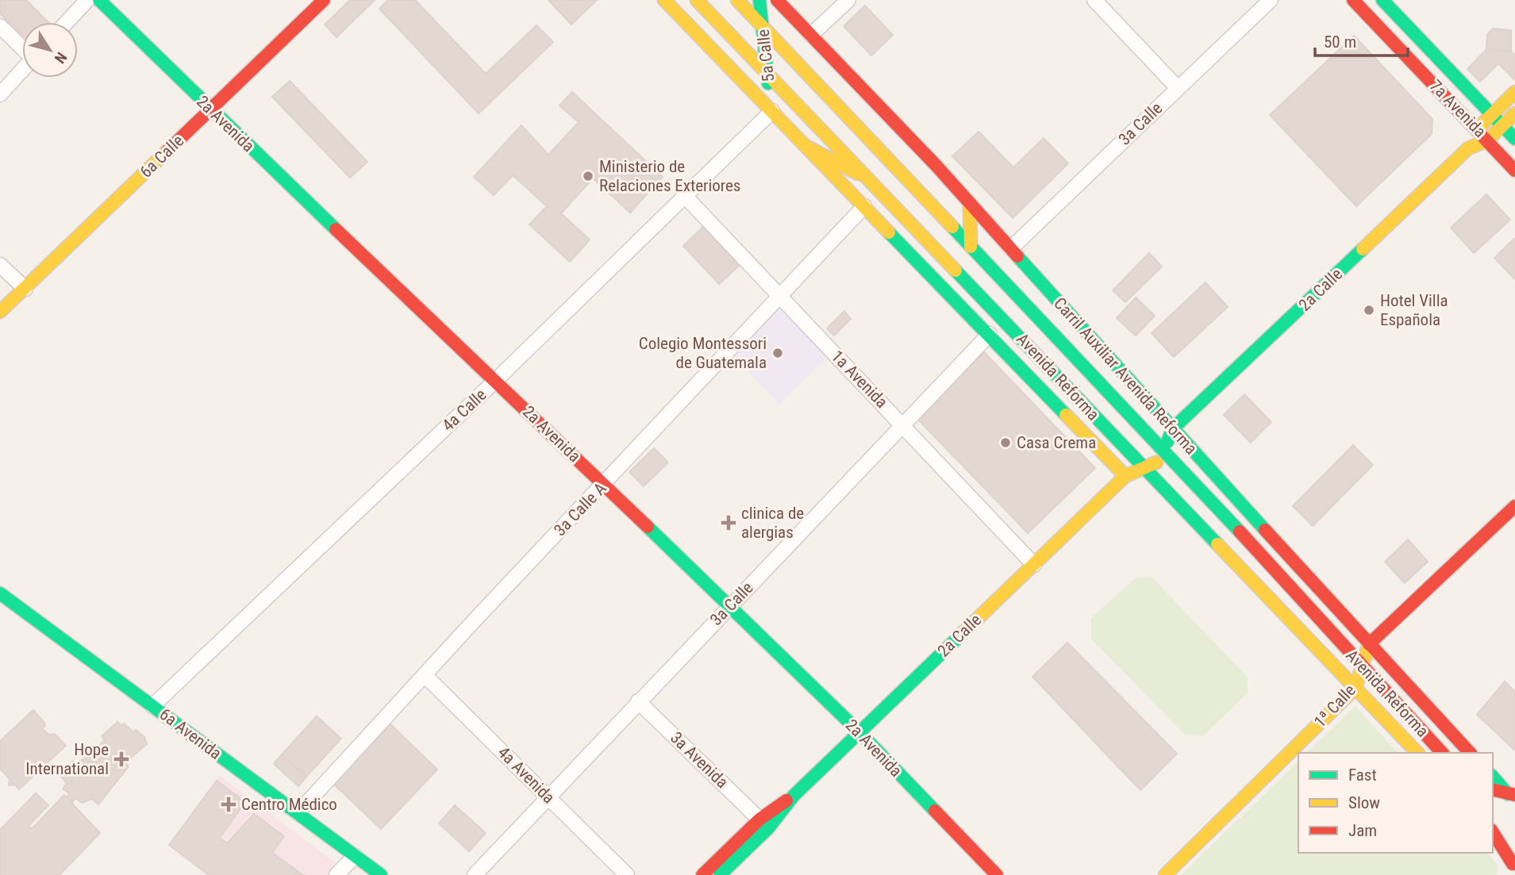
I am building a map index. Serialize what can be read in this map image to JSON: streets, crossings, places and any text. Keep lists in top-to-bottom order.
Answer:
{
  "streets": {
    "main road": [
      "5a Calle",
      "7a Avenida",
      "2a Avenida",
      "6a Calle",
      "2a Calle",
      "Carril Auxiliar Avenida Reforma",
      "Avenida Reforma",
      "1ª Calle",
      "6a Avenida"
    ],
    "street": [
      "3a Calle",
      "1a Avenida",
      "4a Calle",
      "3a Calle A",
      "3a Avenida",
      "4a Avenida"
    ]
  },
  "crossings": [
    ["5a Calle", "Avenida Reforma"],
    ["5a Calle", "4a Calle"],
    ["7a Avenida", "2a Calle"],
    ["2a Avenida", "3a Calle"],
    ["2a Avenida", "6a Calle"],
    ["2a Avenida", "2a Calle"],
    ["2a Avenida", "4a Calle"],
    ["2a Avenida", "3a Calle A"],
    ["3a Calle", "Carril Auxiliar Avenida Reforma"],
    ["3a Calle", "1a Avenida"],
    ["3a Calle", "3a Avenida"],
    ["3a Calle", "4a Avenida"],
    ["2a Calle", "Carril Auxiliar Avenida Reforma"],
    ["2a Calle", "Avenida Reforma"],
    ["2a Calle", "1a Avenida"],
    ["2a Calle", "3a Avenida"],
    ["Carril Auxiliar Avenida Reforma", "1ª Calle"],
    ["Avenida Reforma", "1ª Calle"],
    ["1a Avenida", "4a Calle"],
    ["1a Avenida", "3a Calle A"],
    ["4a Calle", "6a Avenida"],
    ["3a Calle A", "6a Avenida"],
    ["3a Calle A", "4a Avenida"]
  ],
  "places": {
    "other": [
      "Ministerio de Relaciones Exteriores",
      "Hotel Villa Española",
      "Colegio Montessori de Guatemala",
      "Casa Crema"
    ],
    "health": ["clinica de alergias", "Hope International", "Centro Médico"]
  },
  "legend": ["Fast", "Slow", "Jam"],
  "scale_bar": "50 m",
  "north": "bottom right"
}
